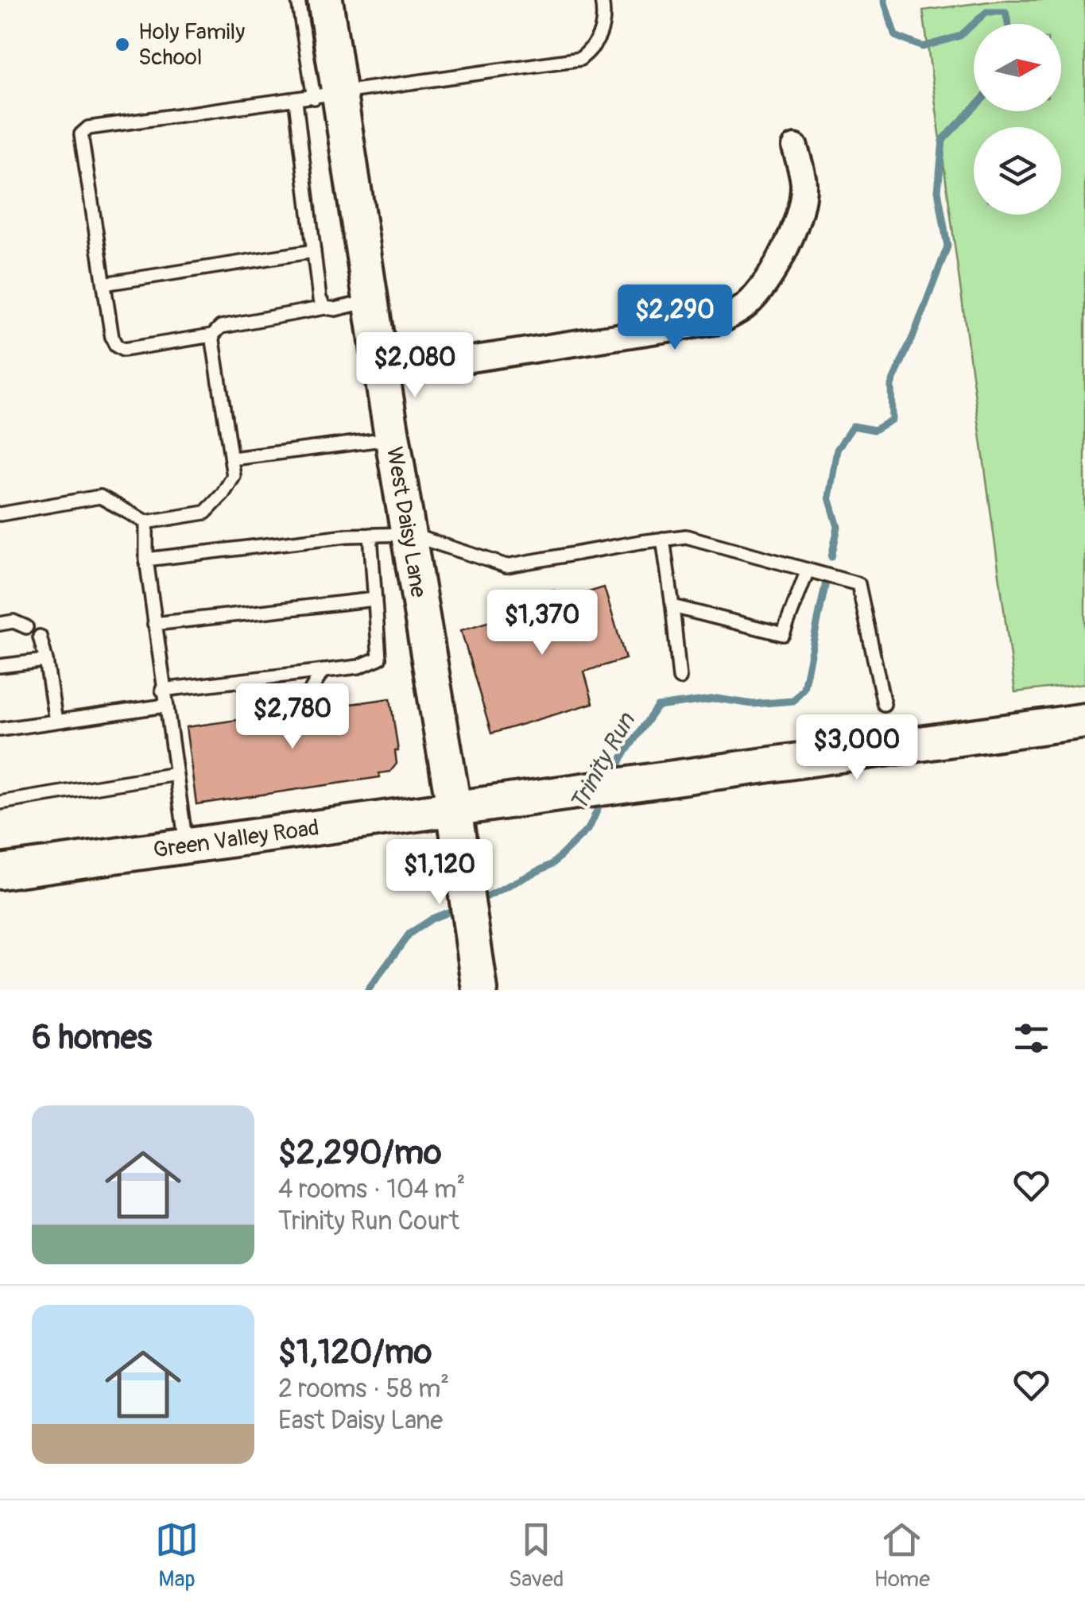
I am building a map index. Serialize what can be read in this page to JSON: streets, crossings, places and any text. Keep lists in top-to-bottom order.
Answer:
{
  "streets": {
    "street": ["West Daisy Lane", "Green Valley Road"]
  },
  "crossings": [
    ["West Daisy Lane", "Green Valley Road"]
  ],
  "water": ["Trinity Run"],
  "places": ["Holy Family School"],
  "north": "right",
  "page": {
    "price": [
      "$2,290",
      "$2,080",
      "$1,370",
      "$2,780",
      "$3,000",
      "$1,120"
    ],
    "heading": "6 homes",
    "list": [
      {
        "name": "$2,290/mo",
        "note": "4 rooms · 104 m² · Trinity Run Court"
      },
      {
        "name": "$1,120/mo",
        "note": "2 rooms · 58 m² · East Daisy Lane"
      }
    ],
    "tabs": ["Map", "Saved", "Home"]
  }
}
